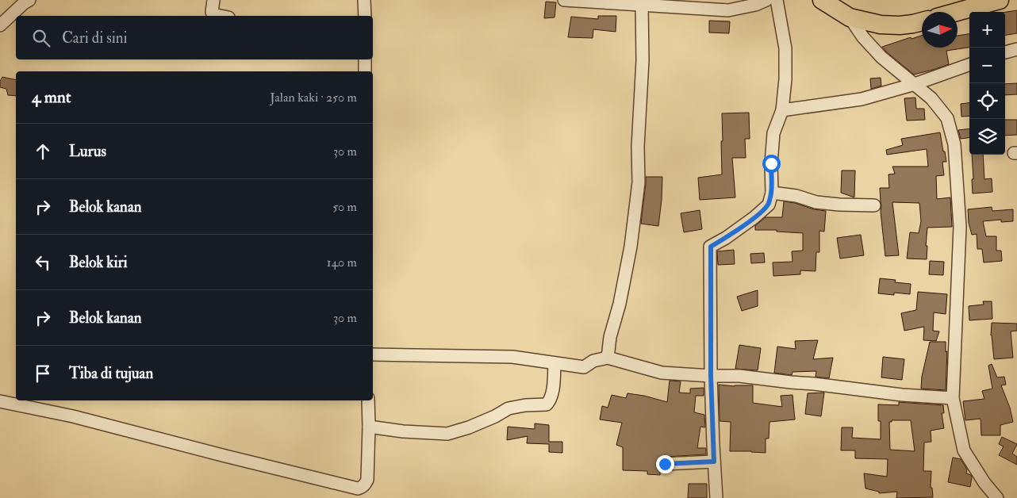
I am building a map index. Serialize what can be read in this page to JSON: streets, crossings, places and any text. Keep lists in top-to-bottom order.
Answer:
{
  "north": "right",
  "page": {
    "map_buttons": ["+", "−"],
    "search": "Cari di sini",
    "heading": ["4 mnt", "Jalan kaki · 250 m"],
    "list": [
      ["Lurus", "30 m"],
      ["Belok kanan", "50 m"],
      ["Belok kiri", "140 m"],
      ["Belok kanan", "30 m"],
      "Tiba di tujuan"
    ]
  }
}
